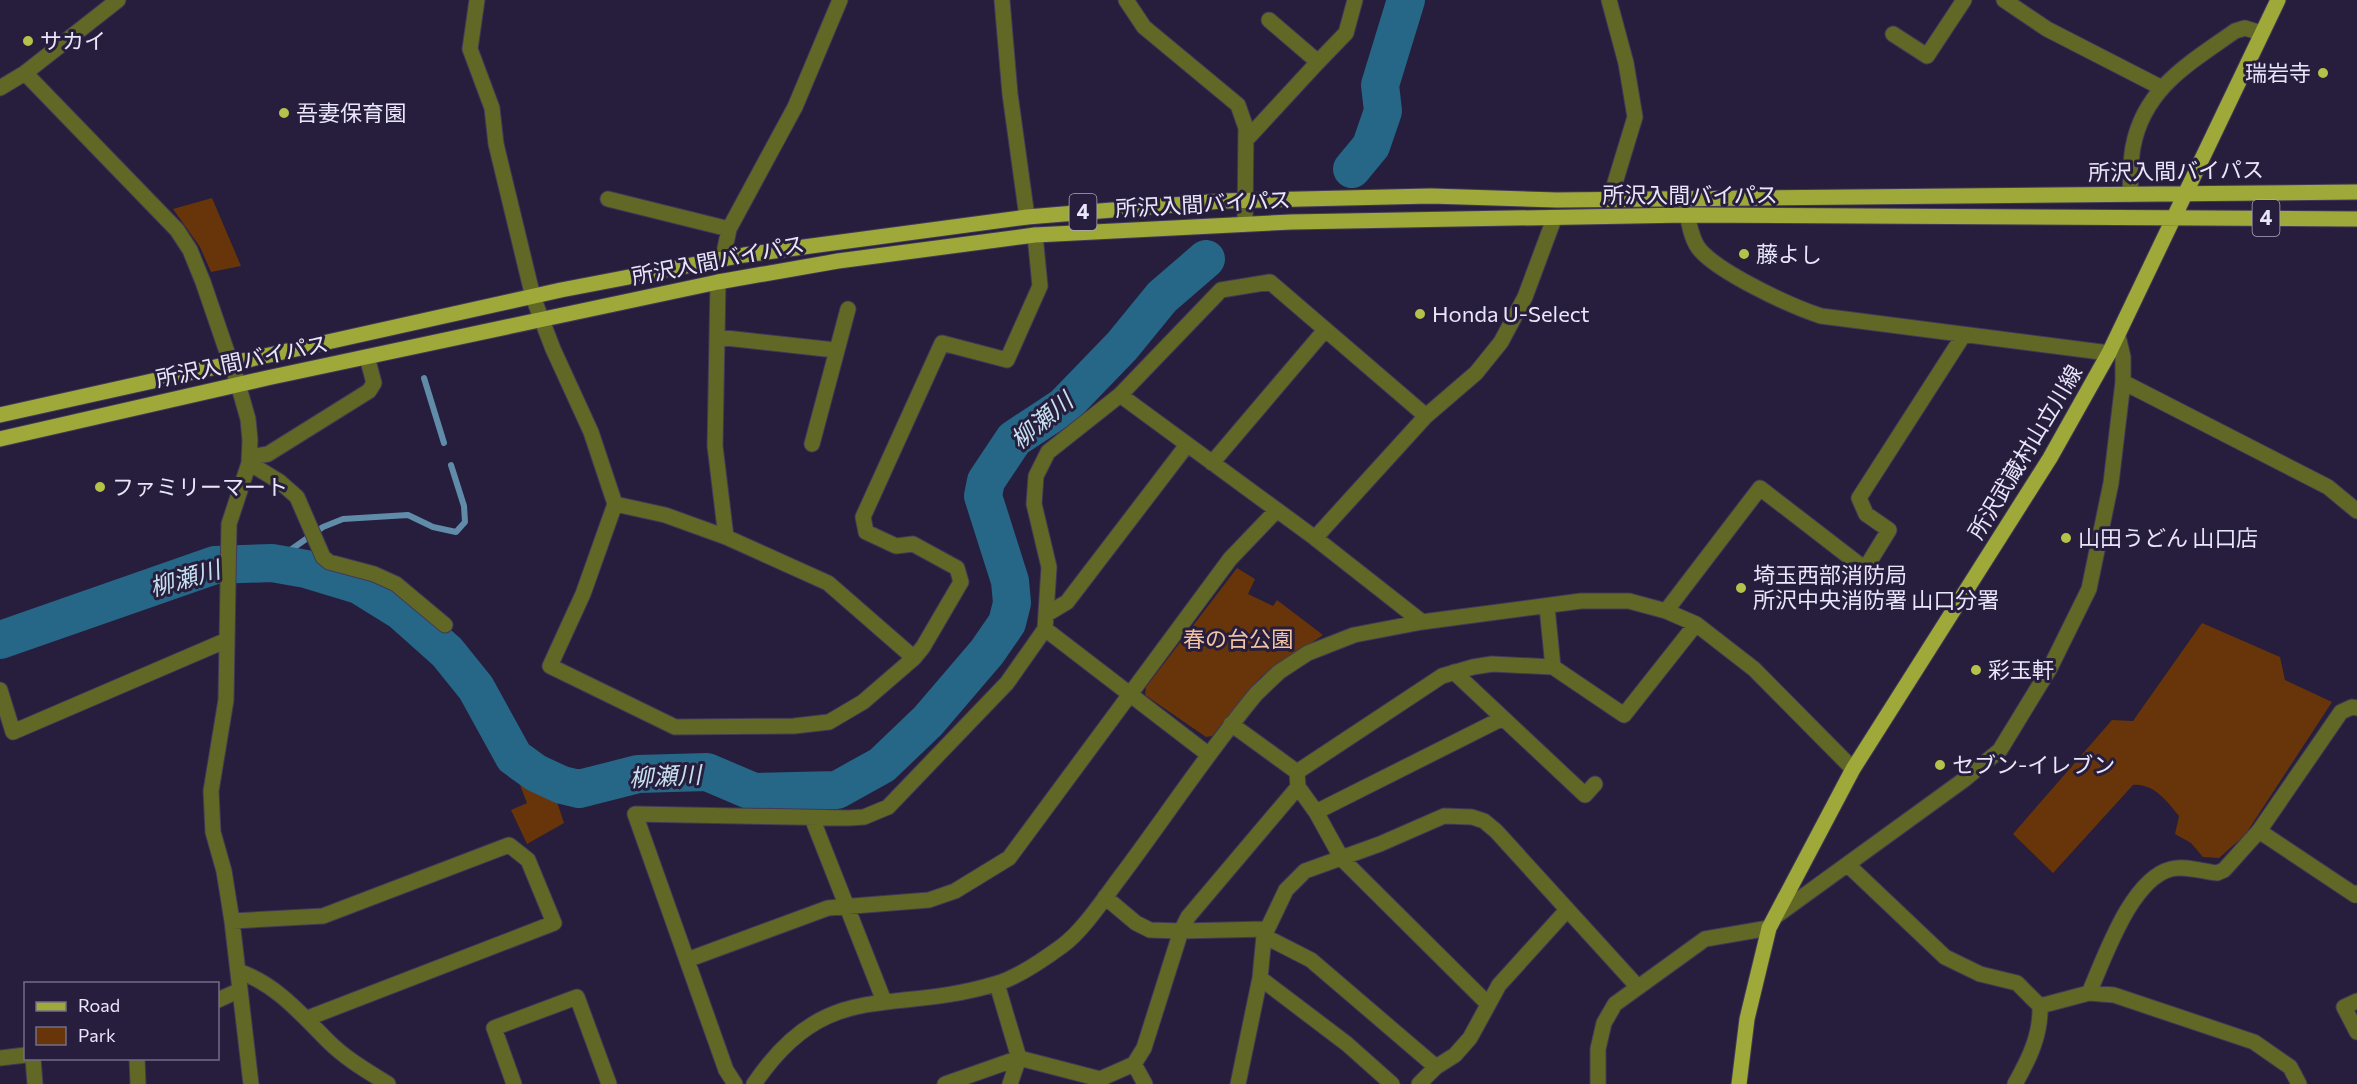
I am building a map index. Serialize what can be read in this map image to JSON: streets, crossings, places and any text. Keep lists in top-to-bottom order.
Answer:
{
  "streets": {
    "main road": ["所沢入間バイパス", "4", "所沢武蔵村山立川線"]
  },
  "crossings": [
    ["所沢入間バイパス", "所沢武蔵村山立川線"]
  ],
  "water": ["柳瀬川"],
  "parks": ["春の台公園"],
  "places": [
    "サカイ",
    "瑞岩寺",
    "吾妻保育園",
    "藤よし",
    "Honda U-Select",
    "ファミリーマート",
    "山田うどん 山口店",
    "埼玉西部消防局 所沢中央消防署 山口分署",
    "彩玉軒",
    "セブン-イレブン"
  ],
  "legend": ["Road", "Park"]
}
